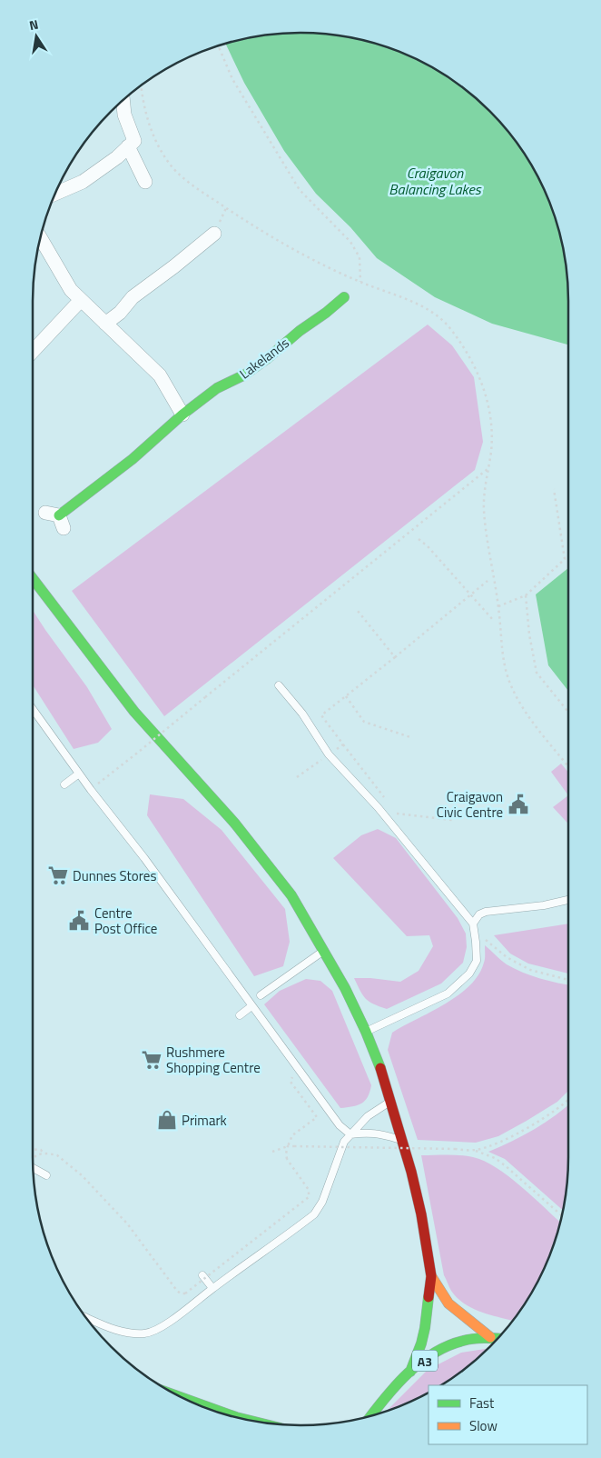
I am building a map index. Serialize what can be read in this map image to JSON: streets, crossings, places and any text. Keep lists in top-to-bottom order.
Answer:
{
  "streets": {
    "main road": ["Lakelands", "A3"]
  },
  "water": ["Craigavon Balancing Lakes"],
  "places": {
    "public building": ["Craigavon Civic Centre", "Centre Post Office"],
    "supermarket": ["Dunnes Stores", "Rushmere Shopping Centre"],
    "shop": ["Primark"]
  },
  "legend": ["Fast", "Slow"],
  "north": "top"
}
